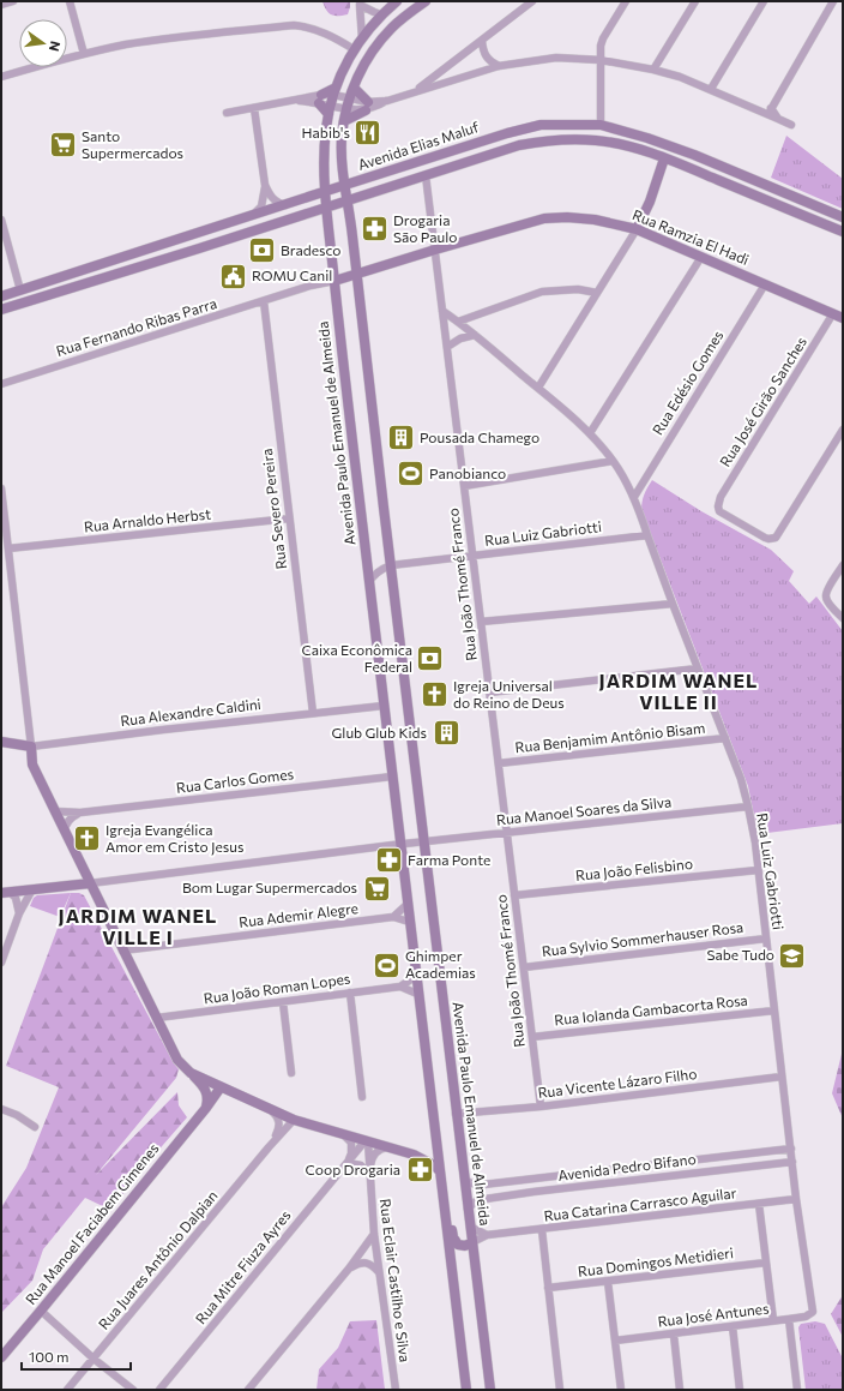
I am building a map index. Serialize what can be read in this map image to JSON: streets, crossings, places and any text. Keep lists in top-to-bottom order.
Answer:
{
  "streets": {
    "street": [
      "Avenida Elias Maluf",
      "Rua Ramzia El Hadi",
      "Rua Fernando Ribas Parra",
      "Rua Edésio Gomes",
      "Rua José Girão Sanches",
      "Avenida Paulo Emanuel de Almeida",
      "Rua Severo Pereira",
      "Rua Arnaldo Herbst",
      "Rua Luiz Gabriotti",
      "Rua João Thomé Franco",
      "Rua Alexandre Caldini",
      "Rua Benjamim Antônio Bisam",
      "Rua Carlos Gomes",
      "Rua Manoel Soares da Silva",
      "Rua João Felisbino",
      "Rua Ademir Alegre",
      "Rua Sylvio Sommerhauser Rosa",
      "Rua João Roman Lopes",
      "Rua Iolanda Gambacorta Rosa",
      "Rua Vicente Lázaro Filho",
      "Avenida Pedro Bifano",
      "Rua Catarina Carrasco Aguilar",
      "Rua Manoel Faciabem Gimenes",
      "Rua Juares Antônio Dalpian",
      "Rua Domingos Metidieri",
      "Rua Mitre Fiuza Ayres",
      "Rua Eclair Castilho e Silva",
      "Rua José Antunes"
    ]
  },
  "crossings": [
    ["Avenida Elias Maluf", "Avenida Paulo Emanuel de Almeida"],
    ["Avenida Elias Maluf", "Rua João Thomé Franco"],
    ["Rua Ramzia El Hadi", "Rua Edésio Gomes"],
    ["Rua Ramzia El Hadi", "Rua José Girão Sanches"],
    ["Rua Ramzia El Hadi", "Avenida Paulo Emanuel de Almeida"],
    ["Rua Ramzia El Hadi", "Rua João Thomé Franco"],
    ["Rua Fernando Ribas Parra", "Avenida Paulo Emanuel de Almeida"],
    ["Rua Fernando Ribas Parra", "Rua Severo Pereira"],
    ["Avenida Paulo Emanuel de Almeida", "Rua Luiz Gabriotti"],
    ["Avenida Paulo Emanuel de Almeida", "Rua Alexandre Caldini"],
    ["Avenida Paulo Emanuel de Almeida", "Rua Carlos Gomes"],
    ["Avenida Paulo Emanuel de Almeida", "Rua Manoel Soares da Silva"],
    ["Avenida Paulo Emanuel de Almeida", "Rua Ademir Alegre"],
    ["Avenida Paulo Emanuel de Almeida", "Rua João Roman Lopes"],
    ["Avenida Paulo Emanuel de Almeida", "Rua Vicente Lázaro Filho"],
    ["Avenida Paulo Emanuel de Almeida", "Avenida Pedro Bifano"],
    ["Avenida Paulo Emanuel de Almeida", "Rua Catarina Carrasco Aguilar"],
    ["Rua Severo Pereira", "Rua Arnaldo Herbst"],
    ["Rua Severo Pereira", "Rua Alexandre Caldini"],
    ["Rua Luiz Gabriotti", "Rua João Thomé Franco"],
    ["Rua Luiz Gabriotti", "Rua Benjamim Antônio Bisam"],
    ["Rua Luiz Gabriotti", "Rua Manoel Soares da Silva"],
    ["Rua Luiz Gabriotti", "Rua João Felisbino"],
    ["Rua Luiz Gabriotti", "Rua Sylvio Sommerhauser Rosa"],
    ["Rua Luiz Gabriotti", "Rua Iolanda Gambacorta Rosa"],
    ["Rua Luiz Gabriotti", "Rua Vicente Lázaro Filho"],
    ["Rua Luiz Gabriotti", "Avenida Pedro Bifano"],
    ["Rua Luiz Gabriotti", "Rua Catarina Carrasco Aguilar"],
    ["Rua Luiz Gabriotti", "Rua José Antunes"],
    ["Rua João Thomé Franco", "Rua Benjamim Antônio Bisam"],
    ["Rua João Thomé Franco", "Rua Manoel Soares da Silva"],
    ["Rua João Thomé Franco", "Rua João Felisbino"],
    ["Rua João Thomé Franco", "Rua Sylvio Sommerhauser Rosa"],
    ["Rua João Thomé Franco", "Rua Iolanda Gambacorta Rosa"],
    ["Rua João Thomé Franco", "Rua Vicente Lázaro Filho"],
    ["Rua Mitre Fiuza Ayres", "Rua Eclair Castilho e Silva"]
  ],
  "districts": ["JARDIM WANEL VILLE II", "JARDIM WANEL VILLE I"],
  "places": {
    "restaurant": ["Habib's"],
    "supermarket": ["Santo Supermercados", "Bom Lugar Supermercados"],
    "pharmacy": ["Drogaria São Paulo", "Farma Ponte", "Coop Drogaria"],
    "bank": ["Bradesco", "Caixa Econômica Federal"],
    "public building": ["ROMU Canil"],
    "building": ["Pousada Chamego", "Glub Glub Kids"],
    "sports": ["Panobianco", "Ghimper Academias"],
    "church": ["Igreja Universal do Reino de Deus", "Igreja Evangélica Amor em Cristo Jesus"],
    "school or university": ["Sabe Tudo"]
  },
  "scale_bar": "100 m",
  "north": "right"
}
